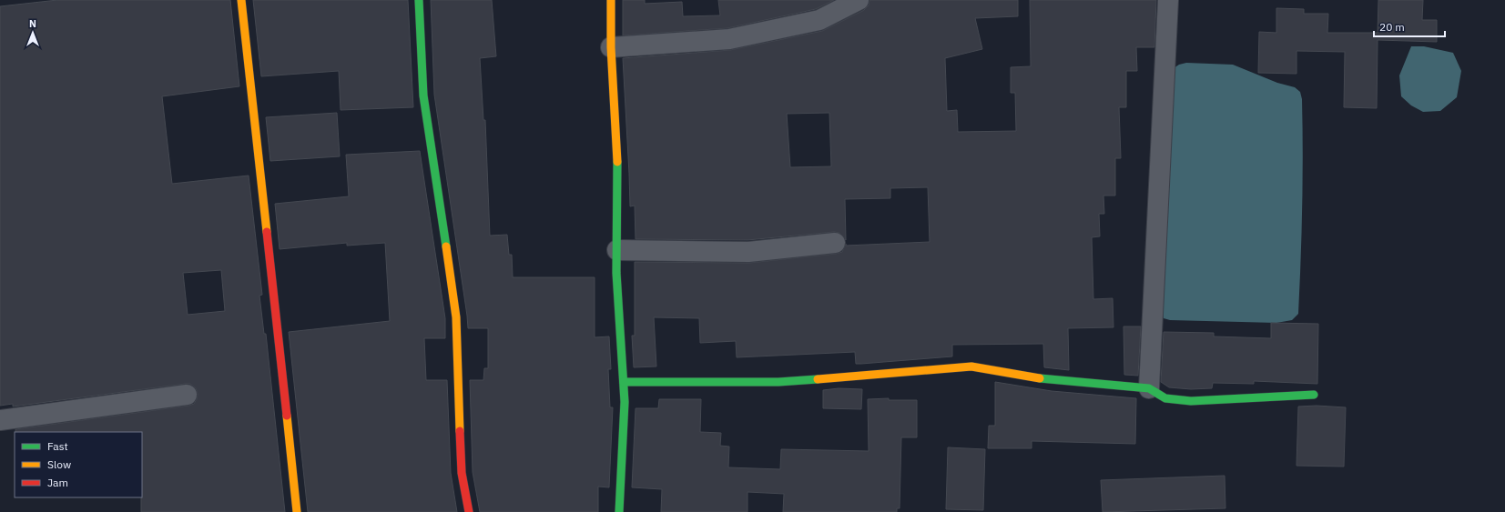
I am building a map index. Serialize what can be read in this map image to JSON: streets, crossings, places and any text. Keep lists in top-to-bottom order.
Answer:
{
  "legend": ["Fast", "Slow", "Jam"],
  "scale_bar": "20 m",
  "north": "top"
}
